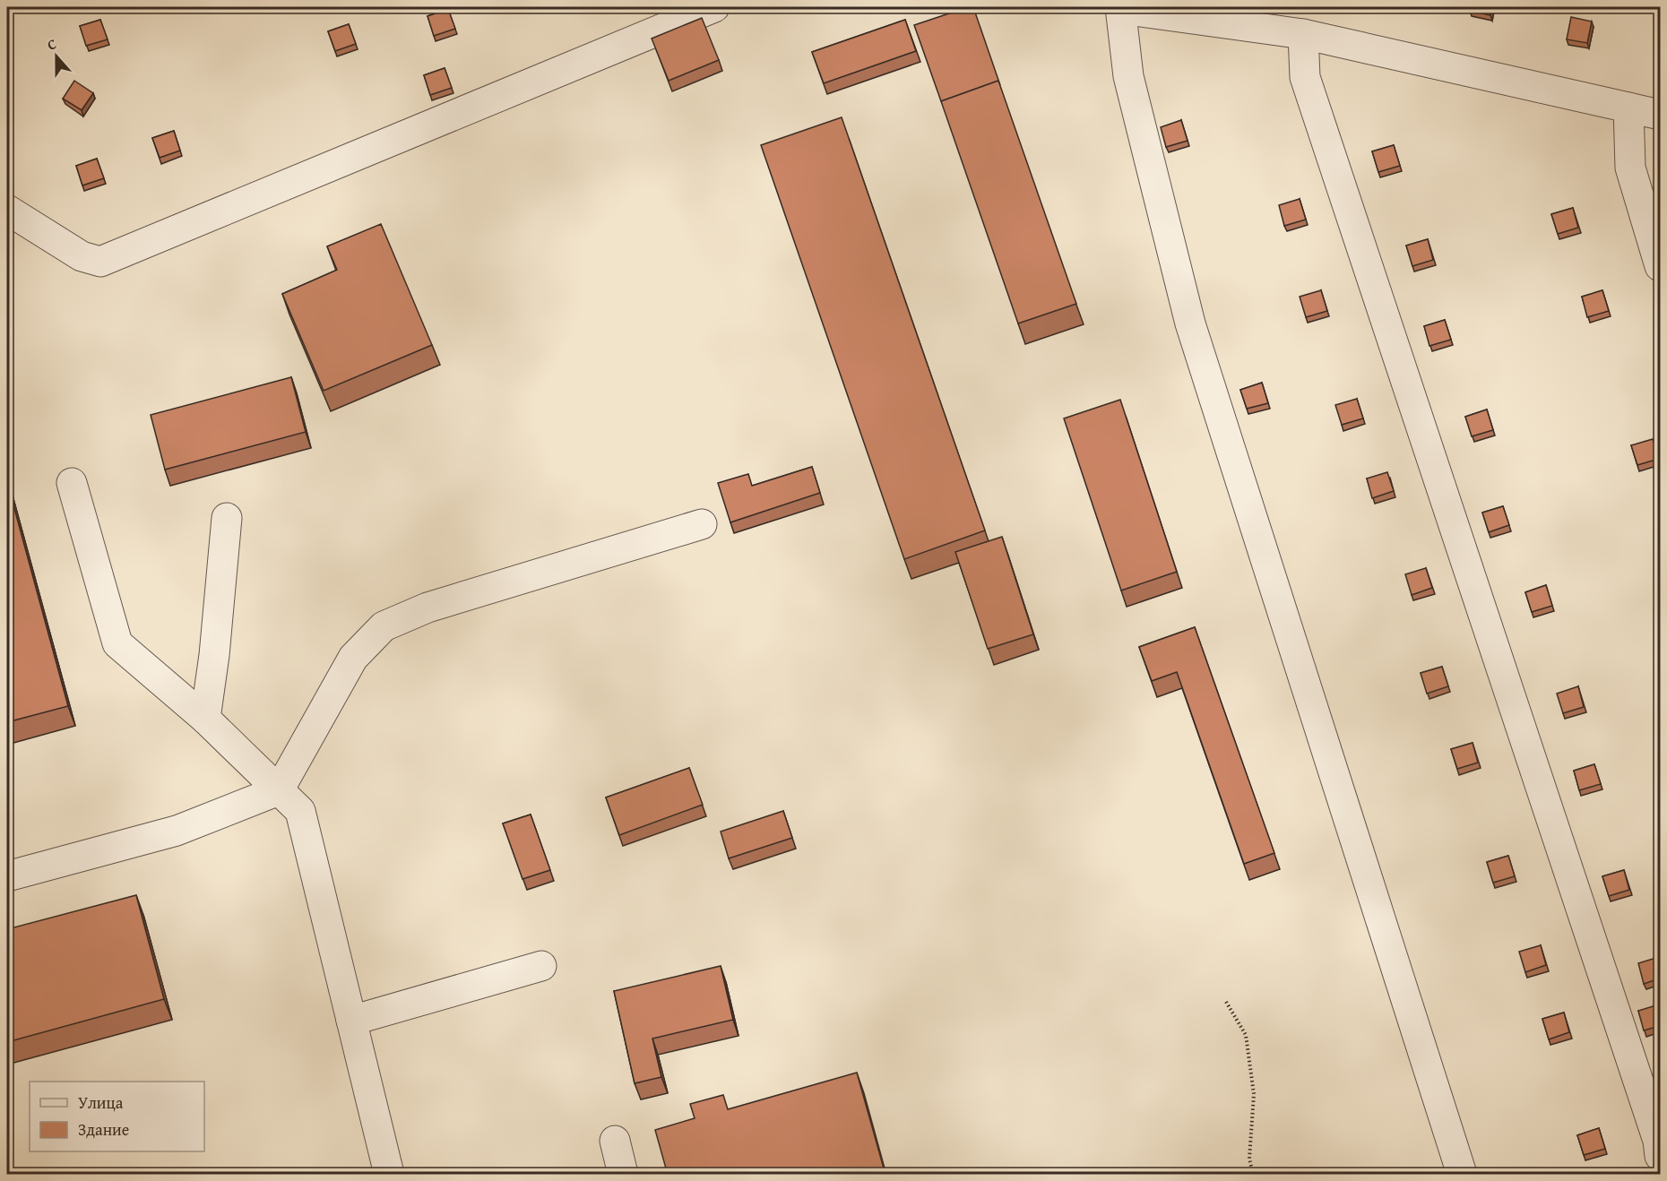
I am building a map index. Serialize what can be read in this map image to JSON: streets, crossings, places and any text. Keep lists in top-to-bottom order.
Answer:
{
  "legend": ["Улица", "Здание"],
  "north": "top"
}
